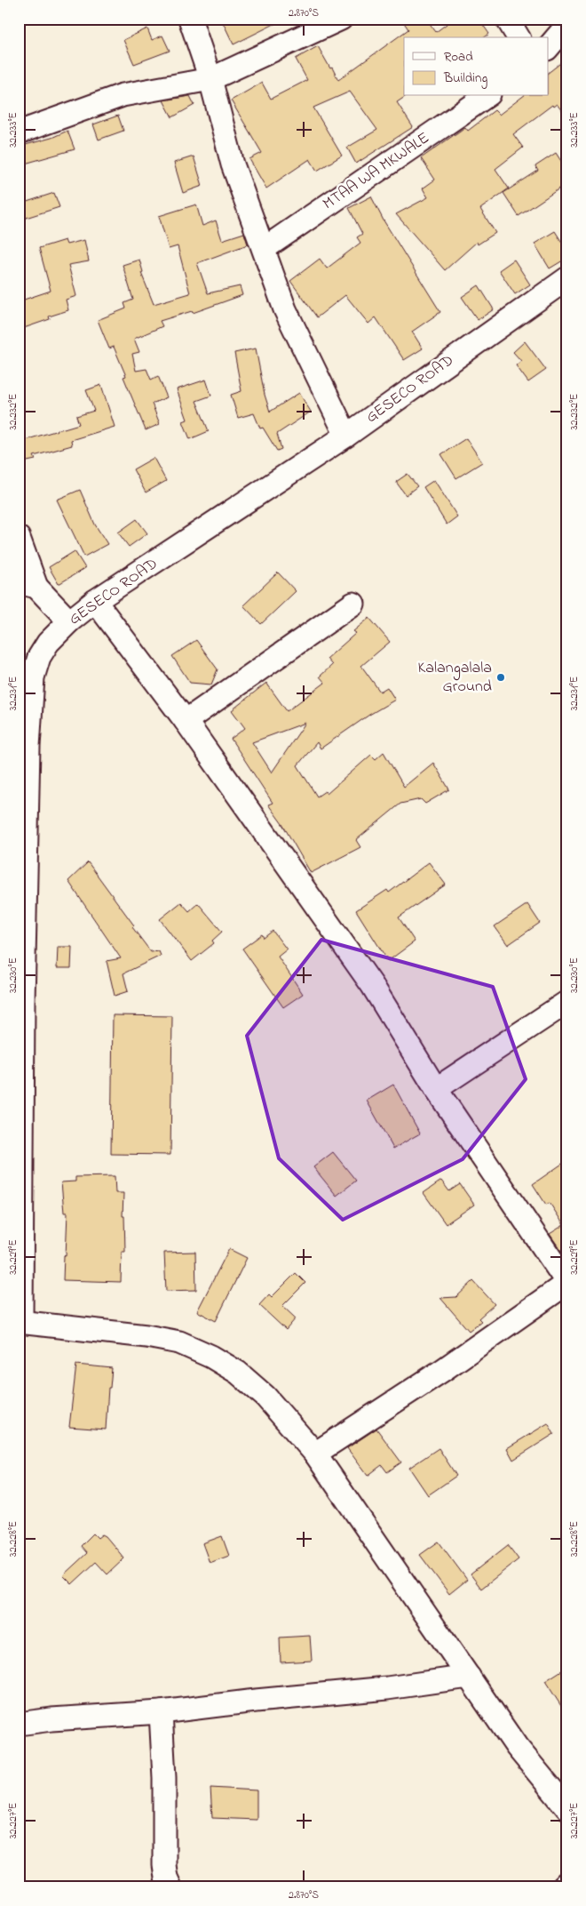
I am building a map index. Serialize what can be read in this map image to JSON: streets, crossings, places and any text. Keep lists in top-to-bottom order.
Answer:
{
  "streets": {
    "street": ["MTAA WA MKWALE", "GESECO ROAD"]
  },
  "places": ["Kalangalala Ground"],
  "legend": ["Road", "Building"],
  "coordinates": [
    "2.870°S",
    "32.233°E",
    "32.232°E",
    "32.231°E",
    "32.230°E",
    "32.229°E",
    "32.228°E",
    "32.227°E"
  ]
}
